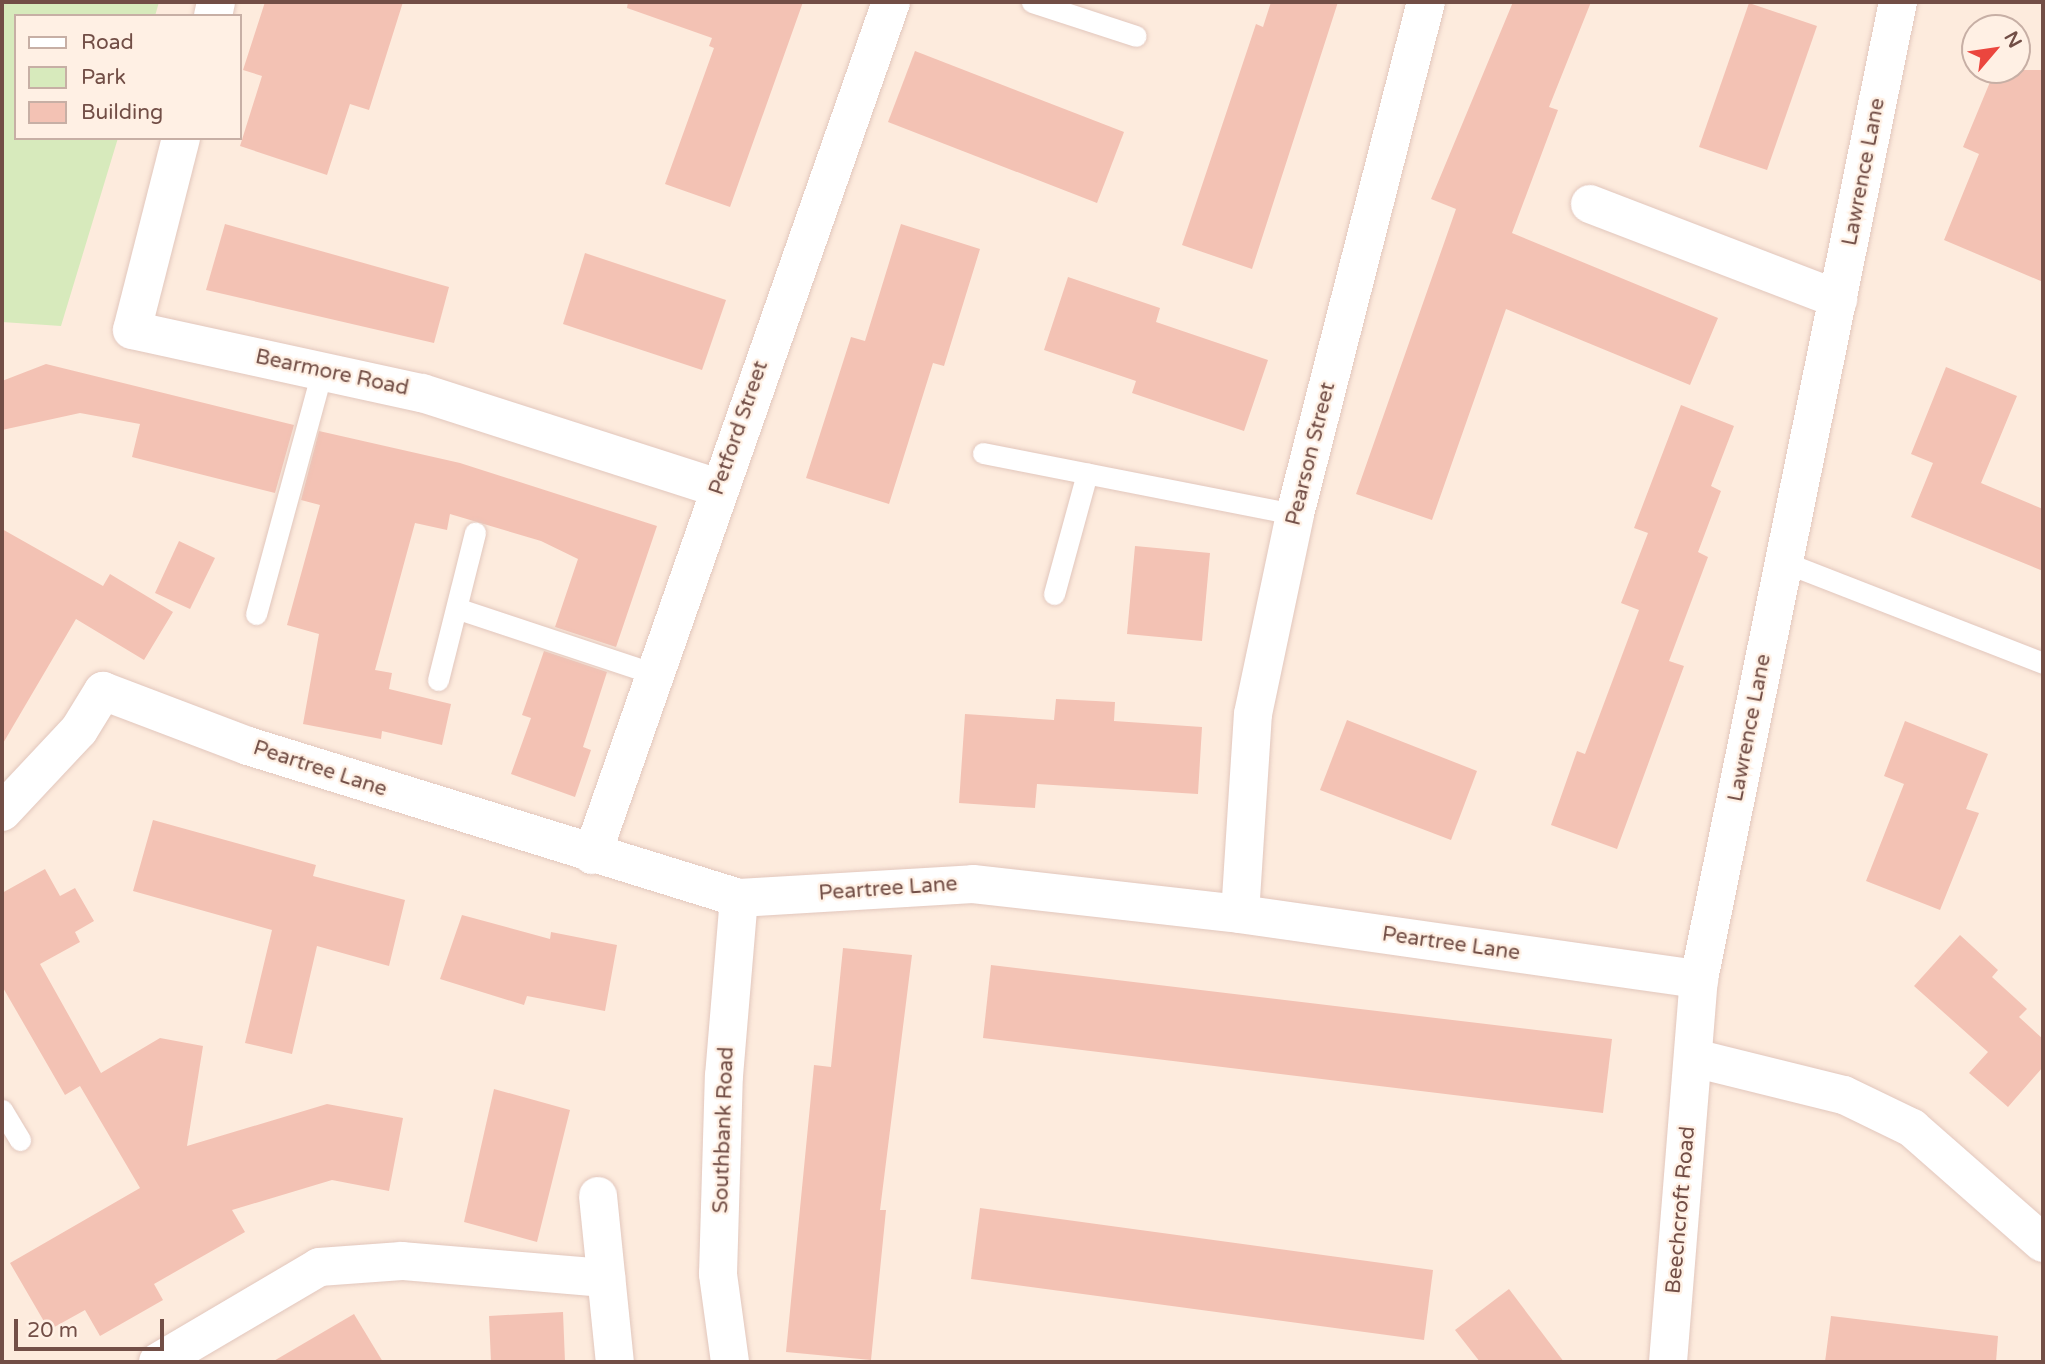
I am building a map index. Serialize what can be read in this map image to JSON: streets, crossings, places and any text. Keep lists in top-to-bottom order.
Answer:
{
  "streets": {
    "street": [
      "Lawrence Lane",
      "Bearmore Road",
      "Petford Street",
      "Pearson Street",
      "Peartree Lane",
      "Southbank Road",
      "Beechcroft Road"
    ]
  },
  "crossings": [
    ["Lawrence Lane", "Peartree Lane"],
    ["Lawrence Lane", "Beechcroft Road"],
    ["Bearmore Road", "Petford Street"],
    ["Petford Street", "Peartree Lane"],
    ["Pearson Street", "Peartree Lane"],
    ["Peartree Lane", "Southbank Road"]
  ],
  "legend": ["Road", "Park", "Building"],
  "scale_bar": "20 m",
  "north": "top right"
}
